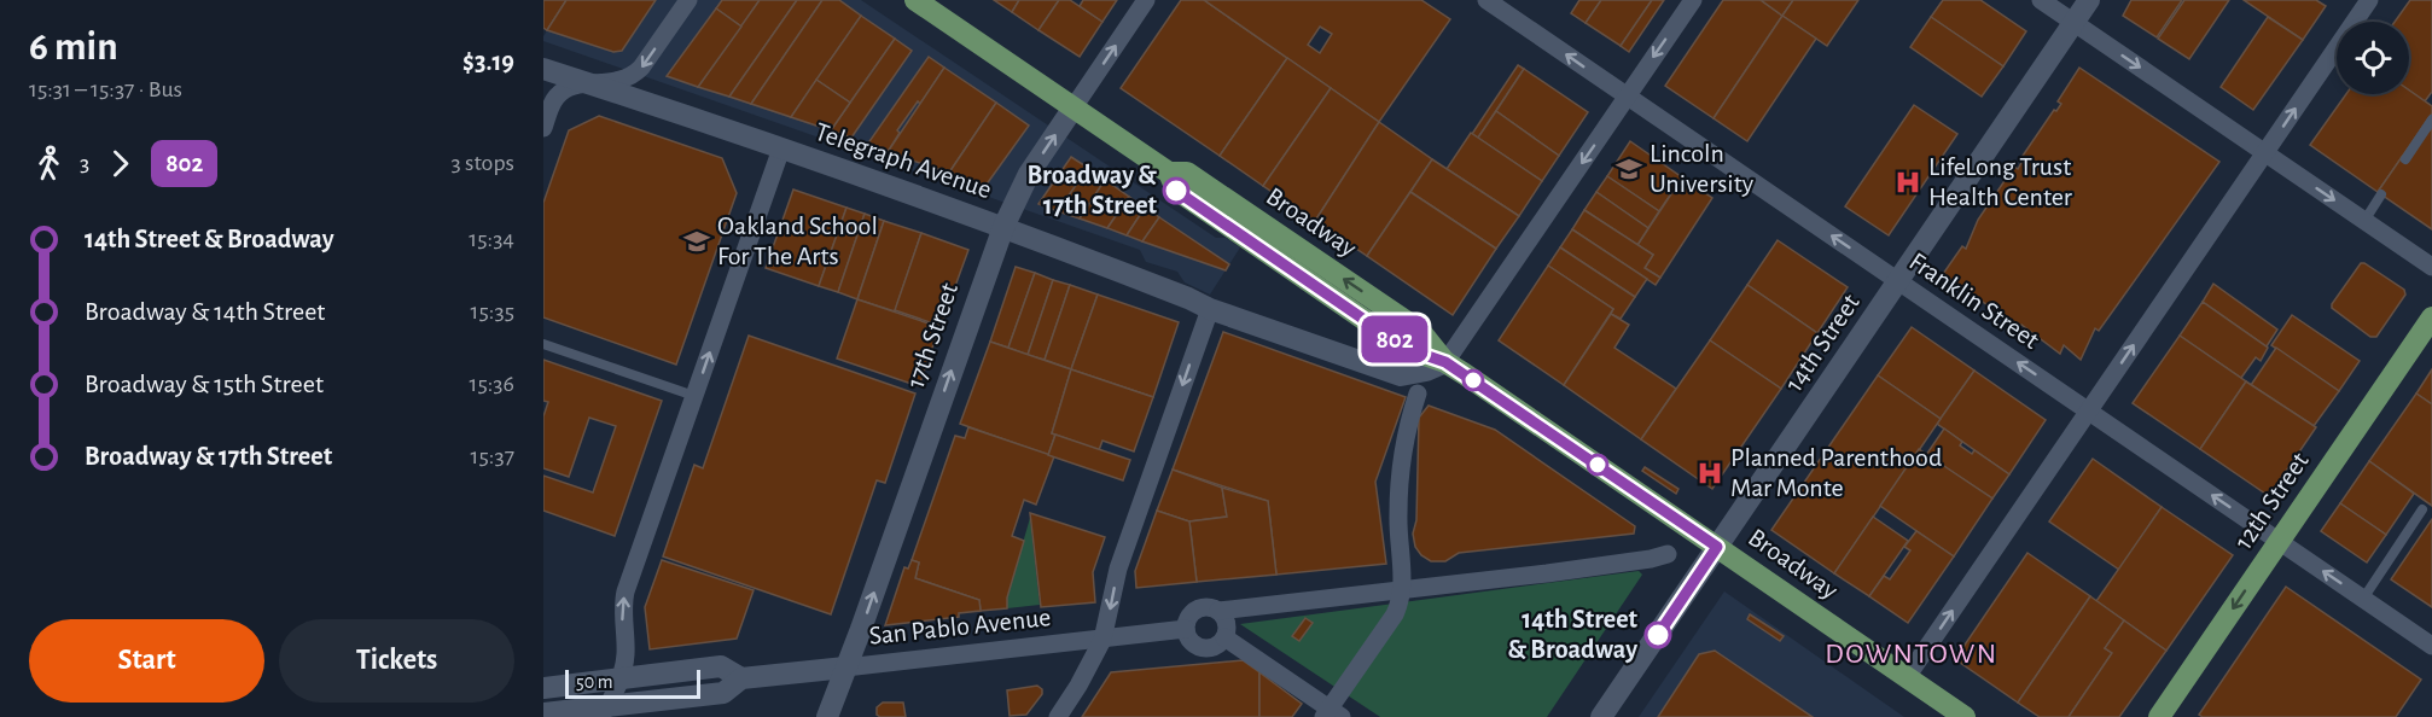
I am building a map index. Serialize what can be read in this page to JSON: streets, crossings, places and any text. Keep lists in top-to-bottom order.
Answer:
{
  "streets": {
    "main road": [
      "Telegraph Avenue",
      "Broadway",
      "17th Street",
      "14th Street",
      "12th Street",
      "San Pablo Avenue"
    ],
    "street": ["Franklin Street"]
  },
  "crossings": [
    ["Telegraph Avenue", "Broadway"],
    ["Telegraph Avenue", "17th Street"],
    ["Broadway", "17th Street"],
    ["Broadway", "14th Street"],
    ["Franklin Street", "14th Street"],
    ["Franklin Street", "12th Street"],
    ["17th Street", "San Pablo Avenue"]
  ],
  "one_way": ["Franklin Street", "17th Street", "12th Street"],
  "districts": ["DOWNTOWN"],
  "places": {
    "school or university": ["Lincoln University", "Oakland School For The Arts"],
    "hospital": ["LifeLong Trust Health Center", "Planned Parenthood Mar Monte"],
    "other": ["Broadway & 17th Street", "14th Street & Broadway"]
  },
  "lines": ["bus line 802"],
  "scale_bar": "50 m",
  "page": {
    "heading": ["6 min", "15:31 – 15:37 · Bus", "$3.19"],
    "on_map": "802",
    "legs": ["3", "802", "3 stops"],
    "list": [
      {
        "name": "14th Street & Broadway",
        "value": "15:34"
      },
      {
        "name": "Broadway & 14th Street",
        "value": "15:35"
      },
      {
        "name": "Broadway & 15th Street",
        "value": "15:36"
      },
      {
        "name": "Broadway & 17th Street",
        "value": "15:37"
      }
    ],
    "buttons": ["Start", "Tickets"],
    "scale": "50 m"
  }
}
